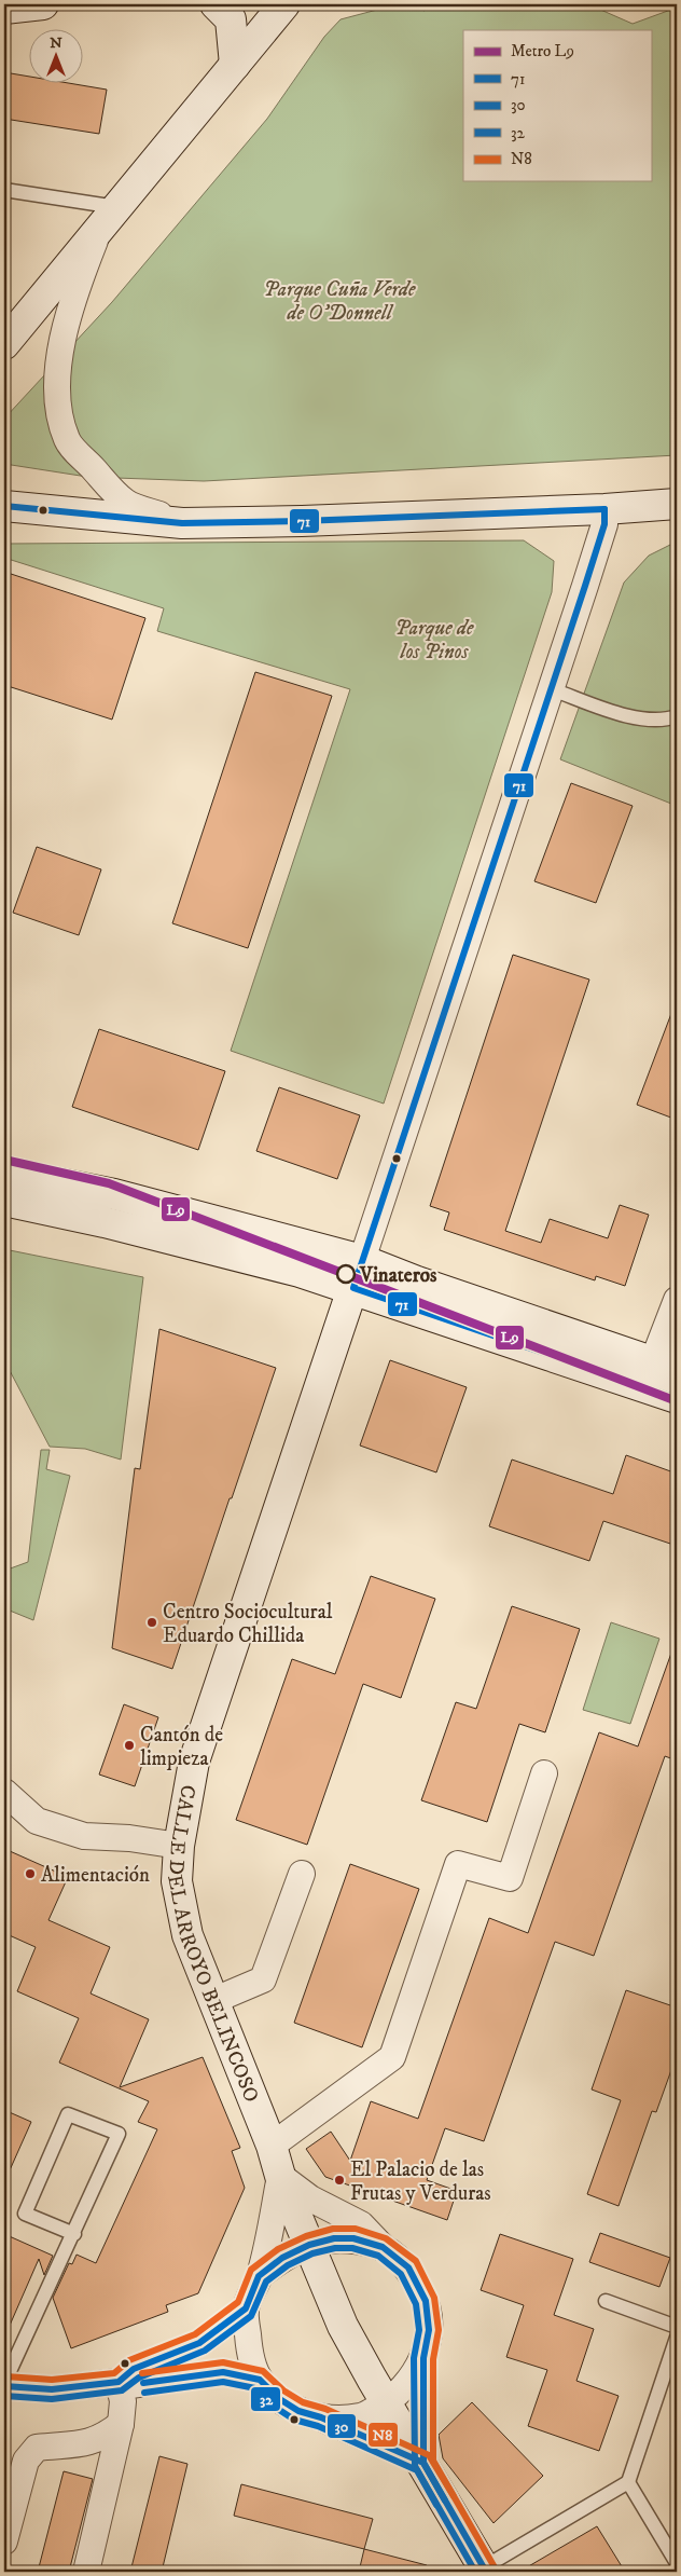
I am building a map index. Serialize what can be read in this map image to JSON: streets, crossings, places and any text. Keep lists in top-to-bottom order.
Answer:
{
  "streets": {
    "street": ["CALLE DEL ARROYO BELINCOSO"]
  },
  "parks": ["Parque Cuña Verde de O'Donnell", "Parque de los Pinos"],
  "places": [
    "Vinateros",
    "Centro Sociocultural Eduardo Chillida",
    "Cantón de limpieza",
    "Alimentación",
    "El Palacio de las Frutas y Verduras"
  ],
  "lines": [
    "transit line 71",
    "metro line L9",
    "transit line N8",
    "transit line 30",
    "transit line 32"
  ],
  "legend": [
    "Metro L9",
    "71",
    "30",
    "32",
    "N8"
  ],
  "north": "top"
}
